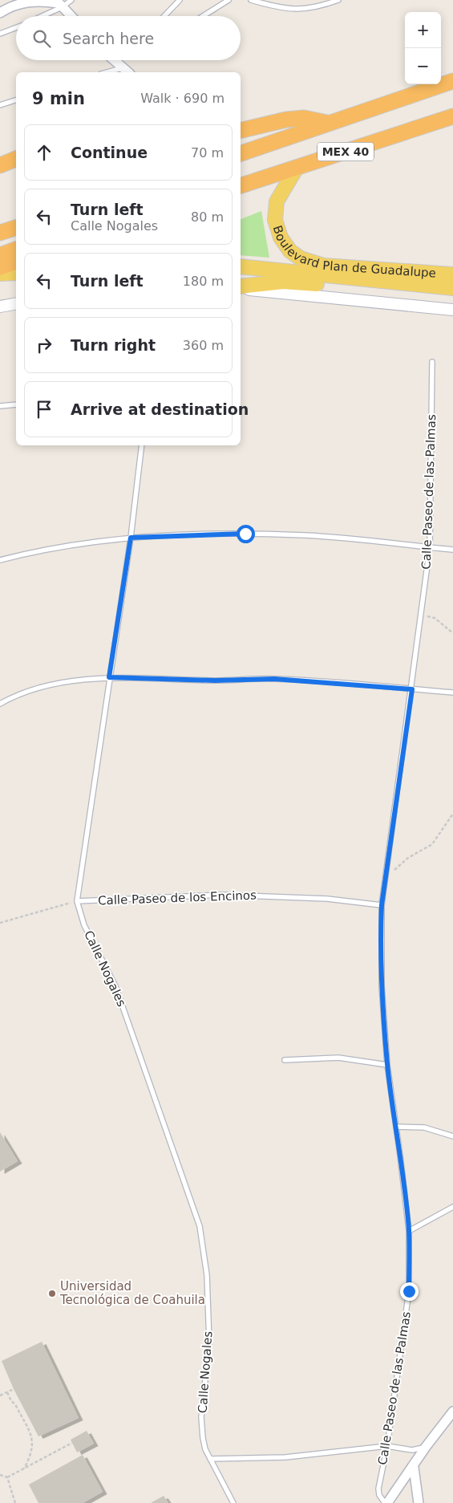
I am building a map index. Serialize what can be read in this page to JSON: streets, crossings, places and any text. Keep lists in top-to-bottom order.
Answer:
{
  "streets": {
    "highway": ["MEX 40"],
    "main road": ["Boulevard Plan de Guadalupe"],
    "lane": ["Calle Paseo de las Palmas", "Calle Paseo de los Encinos", "Calle Nogales"]
  },
  "crossings": [
    ["MEX 40", "Boulevard Plan de Guadalupe"],
    ["Calle Paseo de las Palmas", "Calle Paseo de los Encinos"],
    ["Calle Paseo de los Encinos", "Calle Nogales"]
  ],
  "places": ["Universidad Tecnológica de Coahuila"],
  "page": {
    "map_buttons": ["+", "−"],
    "search": "Search here",
    "heading": ["9 min", "Walk · 690 m"],
    "list": [
      ["Continue", "70 m"],
      ["Turn left", "Calle Nogales", "80 m"],
      ["Turn left", "180 m"],
      ["Turn right", "360 m"],
      "Arrive at destination"
    ]
  }
}
